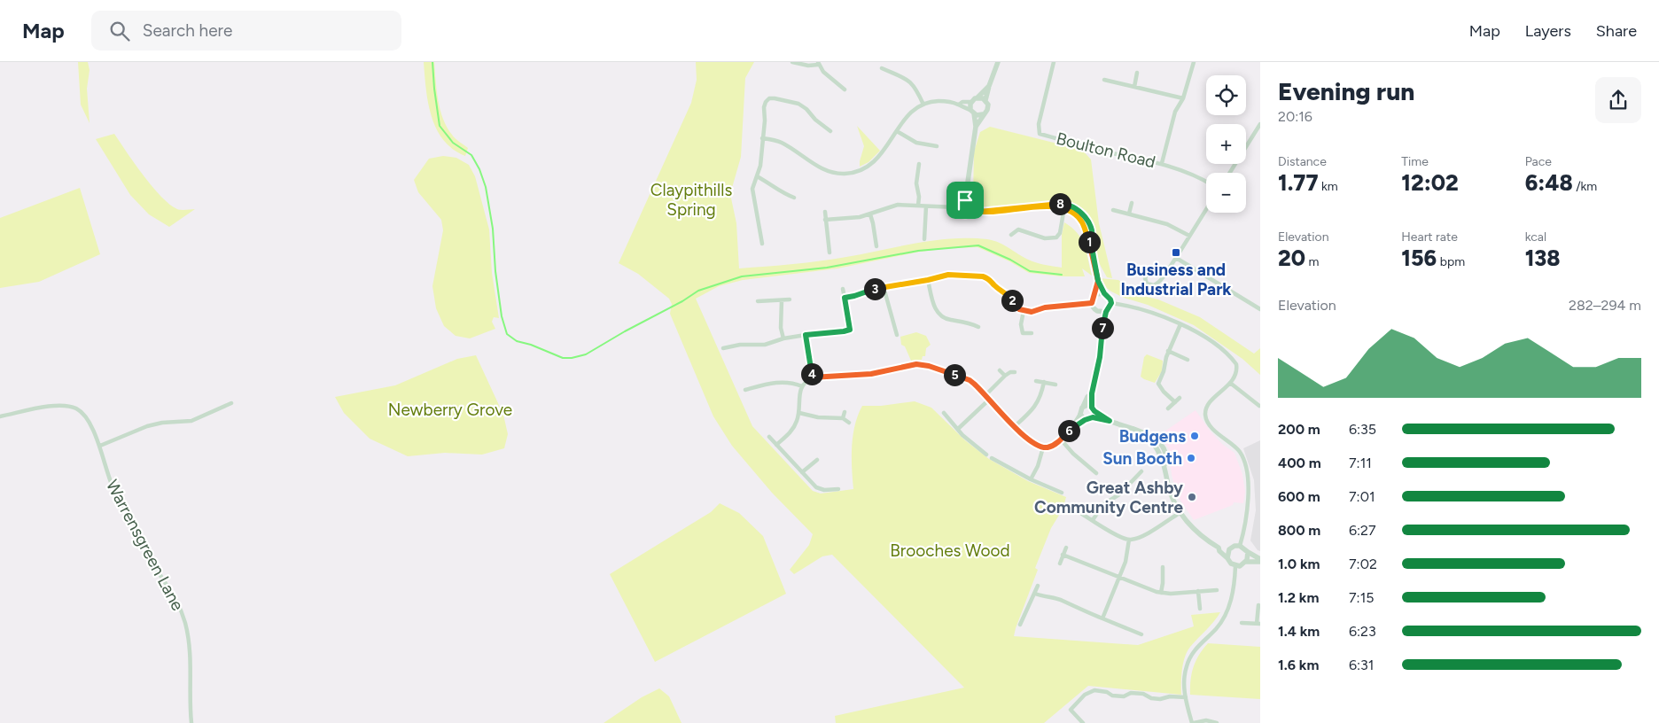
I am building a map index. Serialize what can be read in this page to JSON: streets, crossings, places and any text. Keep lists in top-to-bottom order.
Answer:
{
  "streets": {
    "street": ["Boulton Road", "Warrensgreen Lane"]
  },
  "parks": ["Claypithills Spring", "Newberry Grove", "Brooches Wood"],
  "places": {
    "transit": ["Business and Industrial Park"],
    "other": ["Budgens", "Sun Booth", "Great Ashby Community Centre"]
  },
  "page": {
    "header": "Map",
    "search": "Search here",
    "nav": ["Map", "Layers", "Share"],
    "heading": ["Evening run", "20:16"],
    "map_buttons": ["+", "−"],
    "stats": [
      ["Distance", "1.77 km"],
      ["Time", "12:02"],
      ["Pace", "6:48 /km"],
      ["Elevation", "20 m"],
      ["Heart rate", "156 bpm"],
      ["kcal", "138"]
    ],
    "pins": [
      "8",
      "1",
      "3",
      "2",
      "7",
      "4",
      "5",
      "6"
    ],
    "chart": ["Elevation", "282–294 m"],
    "list": [
      {
        "name": "200 m",
        "note": "6:35"
      },
      {
        "name": "400 m",
        "note": "7:11"
      },
      {
        "name": "600 m",
        "note": "7:01"
      },
      {
        "name": "800 m",
        "note": "6:27"
      },
      {
        "name": "1.0 km",
        "note": "7:02"
      },
      {
        "name": "1.2 km",
        "note": "7:15"
      },
      {
        "name": "1.4 km",
        "note": "6:23"
      },
      {
        "name": "1.6 km",
        "note": "6:31"
      }
    ]
  }
}
